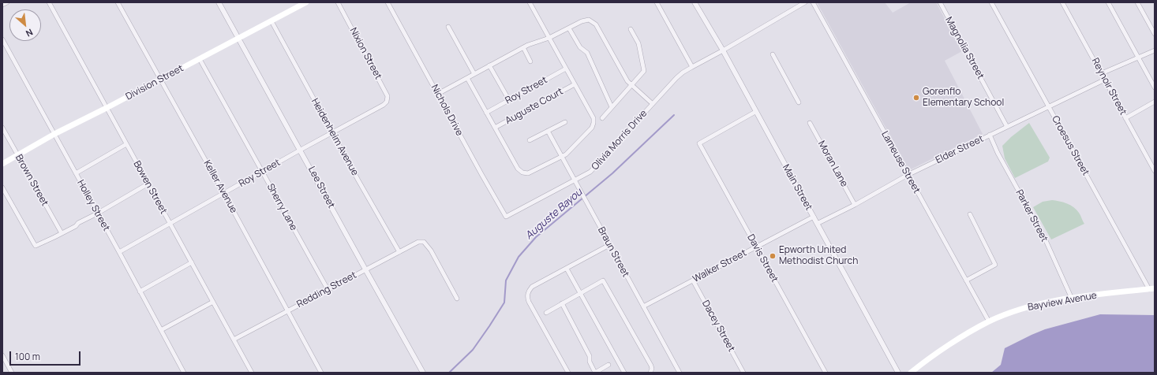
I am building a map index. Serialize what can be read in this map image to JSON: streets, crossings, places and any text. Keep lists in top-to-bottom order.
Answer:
{
  "streets": {
    "main road": ["Division Street", "Bayview Avenue"],
    "street": [
      "Magnolia Street",
      "Nixion Street",
      "Reynoir Street",
      "Roy Street",
      "Auguste Court",
      "Nichols Drive",
      "Heidenheim Avenue",
      "Olivia Morris Drive",
      "Croesus Street",
      "Elder Street",
      "Lameuse Street",
      "Moran Lane",
      "Brown Street",
      "Keller Avenue",
      "Bowen Street",
      "Lee Street",
      "Main Street",
      "Holley Street",
      "Sherry Lane",
      "Parker Street",
      "Braun Street",
      "Davis Street",
      "Walker Street",
      "Redding Street",
      "Dacey Street"
    ]
  },
  "crossings": [
    ["Magnolia Street", "Elder Street"],
    ["Nixion Street", "Roy Street"],
    ["Division Street", "Heidenheim Avenue"],
    ["Division Street", "Brown Street"],
    ["Division Street", "Keller Avenue"],
    ["Division Street", "Bowen Street"],
    ["Division Street", "Lee Street"],
    ["Division Street", "Holley Street"],
    ["Division Street", "Sherry Lane"],
    ["Reynoir Street", "Elder Street"],
    ["Roy Street", "Auguste Court"],
    ["Roy Street", "Heidenheim Avenue"],
    ["Roy Street", "Keller Avenue"],
    ["Roy Street", "Bowen Street"],
    ["Roy Street", "Lee Street"],
    ["Roy Street", "Holley Street"],
    ["Roy Street", "Sherry Lane"],
    ["Auguste Court", "Braun Street"],
    ["Nichols Drive", "Olivia Morris Drive"],
    ["Heidenheim Avenue", "Redding Street"],
    ["Olivia Morris Drive", "Main Street"],
    ["Olivia Morris Drive", "Braun Street"],
    ["Croesus Street", "Elder Street"],
    ["Croesus Street", "Bayview Avenue"],
    ["Elder Street", "Lameuse Street"],
    ["Elder Street", "Moran Lane"],
    ["Elder Street", "Main Street"],
    ["Elder Street", "Parker Street"],
    ["Lameuse Street", "Bayview Avenue"],
    ["Keller Avenue", "Redding Street"],
    ["Bowen Street", "Redding Street"],
    ["Lee Street", "Redding Street"],
    ["Main Street", "Davis Street"],
    ["Main Street", "Walker Street"],
    ["Sherry Lane", "Redding Street"],
    ["Parker Street", "Bayview Avenue"],
    ["Braun Street", "Walker Street"],
    ["Davis Street", "Walker Street"],
    ["Walker Street", "Dacey Street"]
  ],
  "water": ["Auguste Bayou"],
  "places": ["Gorenflo Elementary School", "Epworth United Methodist Church"],
  "scale_bar": "100 m",
  "north": "bottom right"
}
